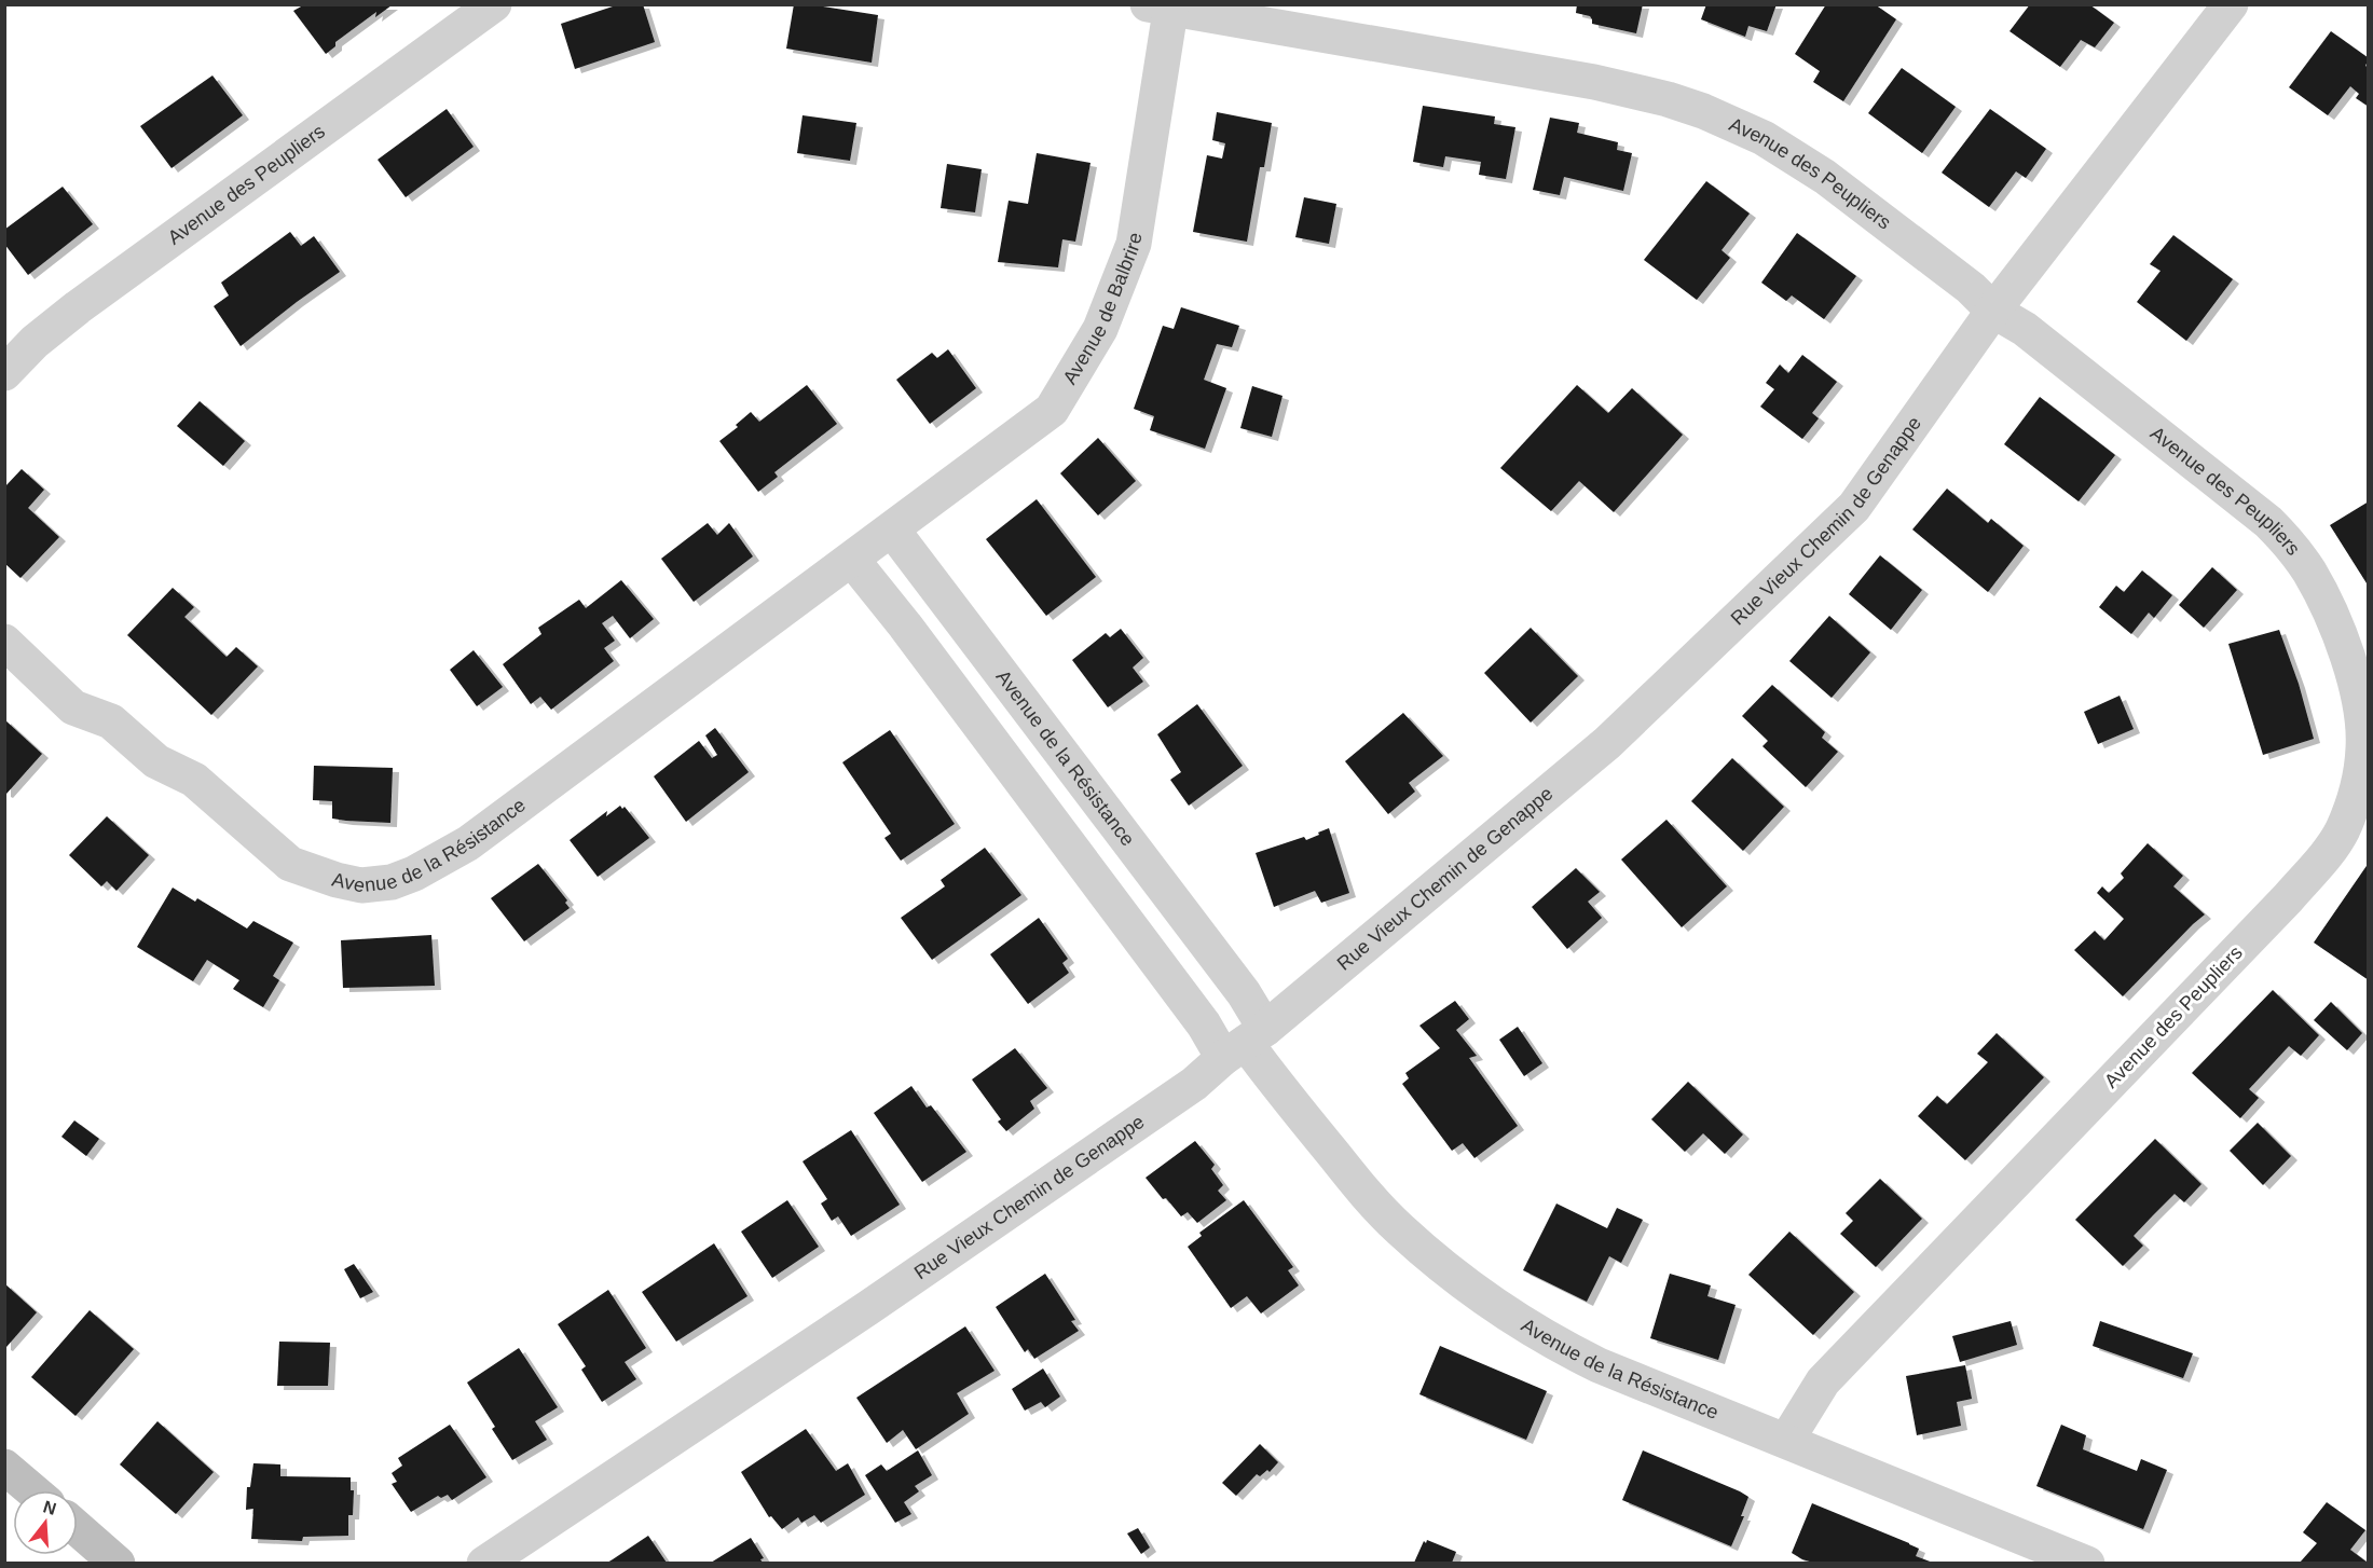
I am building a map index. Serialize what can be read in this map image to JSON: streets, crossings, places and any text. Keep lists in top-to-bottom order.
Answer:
{
  "streets": {
    "street": [
      "Avenue des Peupliers",
      "Avenue de Balbrire",
      "Rue Vieux Chemin de Genappe",
      "Avenue de la Résistance"
    ]
  },
  "crossings": [
    ["Avenue des Peupliers", "Avenue de Balbrire"],
    ["Avenue des Peupliers", "Rue Vieux Chemin de Genappe"],
    ["Avenue des Peupliers", "Avenue de la Résistance"],
    ["Avenue de Balbrire", "Avenue de la Résistance"],
    ["Rue Vieux Chemin de Genappe", "Avenue de la Résistance"]
  ],
  "north": "top"
}
